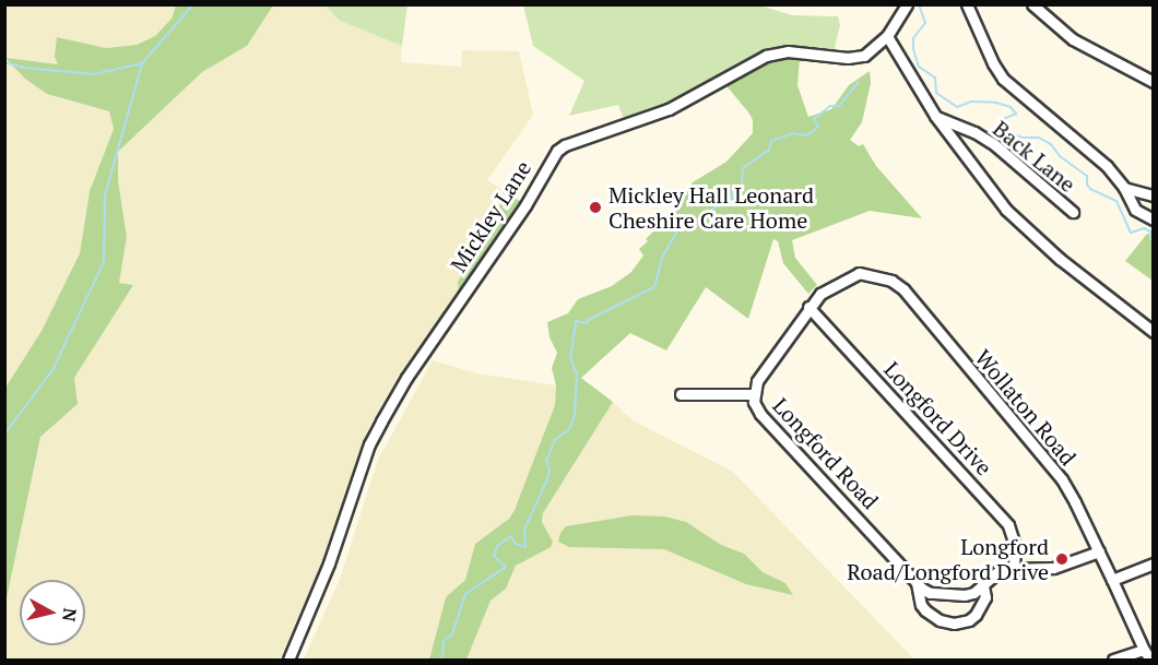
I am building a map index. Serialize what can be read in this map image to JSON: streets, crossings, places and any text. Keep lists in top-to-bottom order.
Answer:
{
  "streets": {
    "street": [
      "Back Lane",
      "Mickley Lane",
      "Wollaton Road",
      "Longford Drive",
      "Longford Road"
    ]
  },
  "crossings": [
    ["Wollaton Road", "Longford Drive"],
    ["Wollaton Road", "Longford Road"],
    ["Longford Drive", "Longford Road"]
  ],
  "places": ["Mickley Hall Leonard Cheshire Care Home", "Longford Road/Longford Drive"],
  "north": "right"
}
